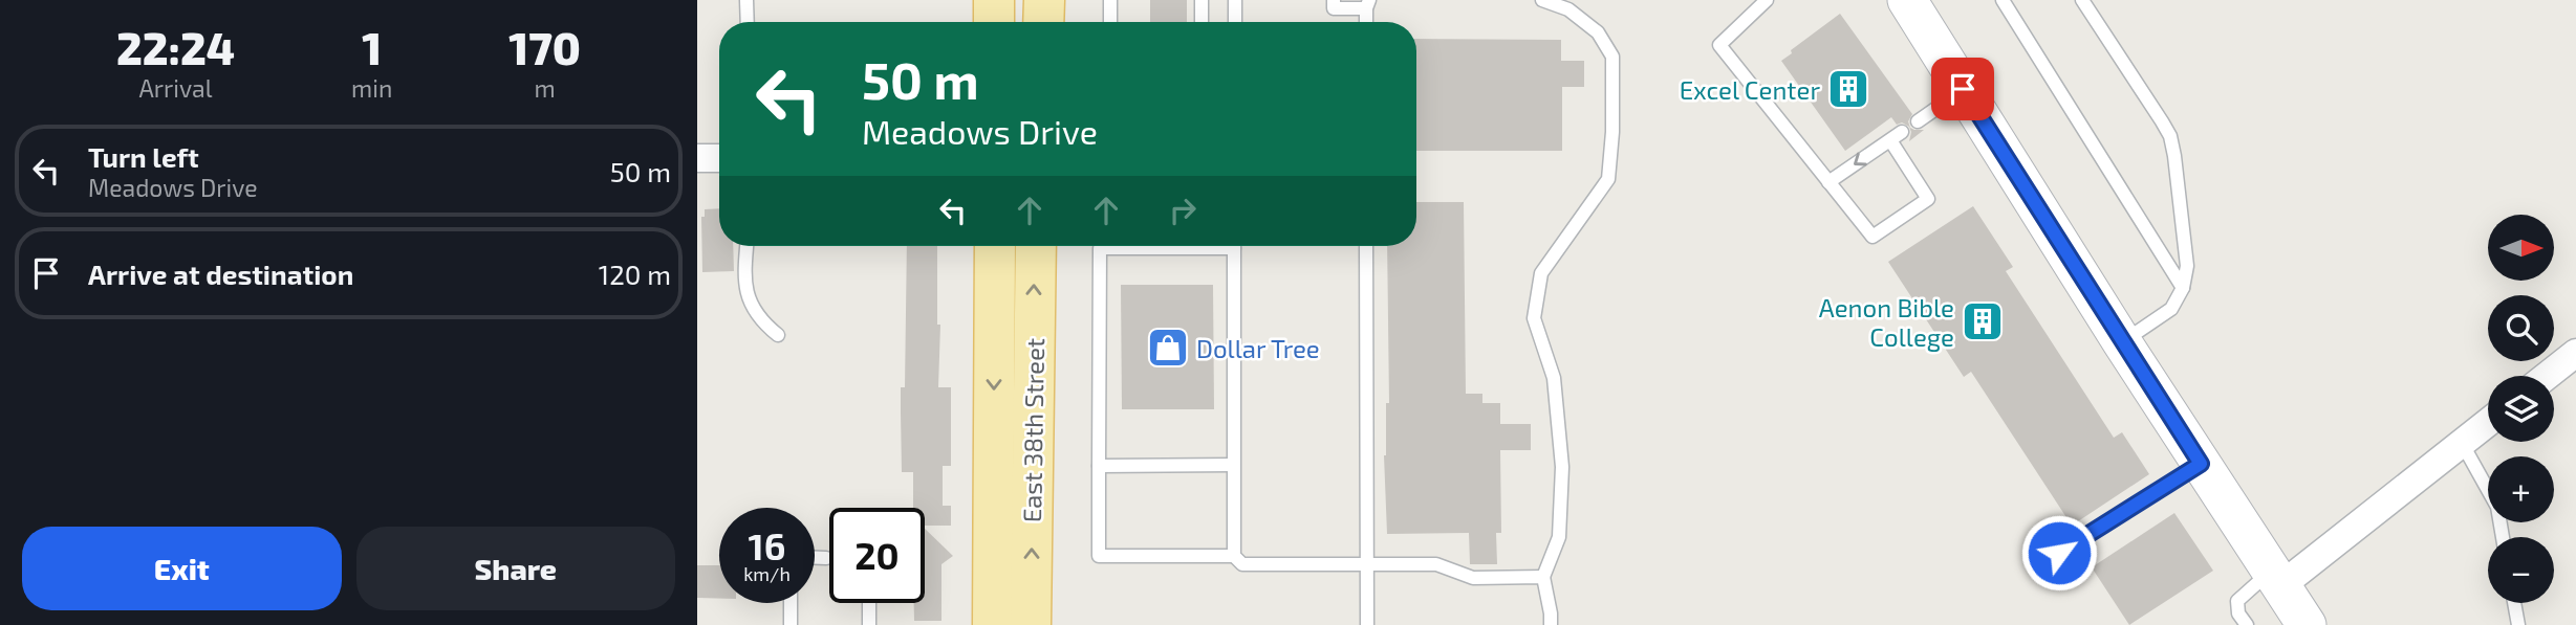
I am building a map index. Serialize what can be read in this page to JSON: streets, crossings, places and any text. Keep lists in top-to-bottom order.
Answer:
{
  "streets": {
    "main road": ["East 38th Street"]
  },
  "places": {
    "building": ["Excel Center", "Aenon Bible College"],
    "shop": ["Dollar Tree"]
  },
  "north": "right",
  "page": {
    "eta": [
      "22:24",
      "Arrival",
      "1",
      "min",
      "170",
      "m"
    ],
    "turn": ["50 m", "Meadows Drive"],
    "list": [
      {
        "name": "Turn left",
        "note": "Meadows Drive",
        "value": "50 m"
      },
      {
        "name": "Arrive at destination",
        "value": "120 m"
      }
    ],
    "map_buttons": ["+", "−"],
    "speed": "16 km/h",
    "limit": "20",
    "buttons": ["Exit", "Share"]
  }
}
